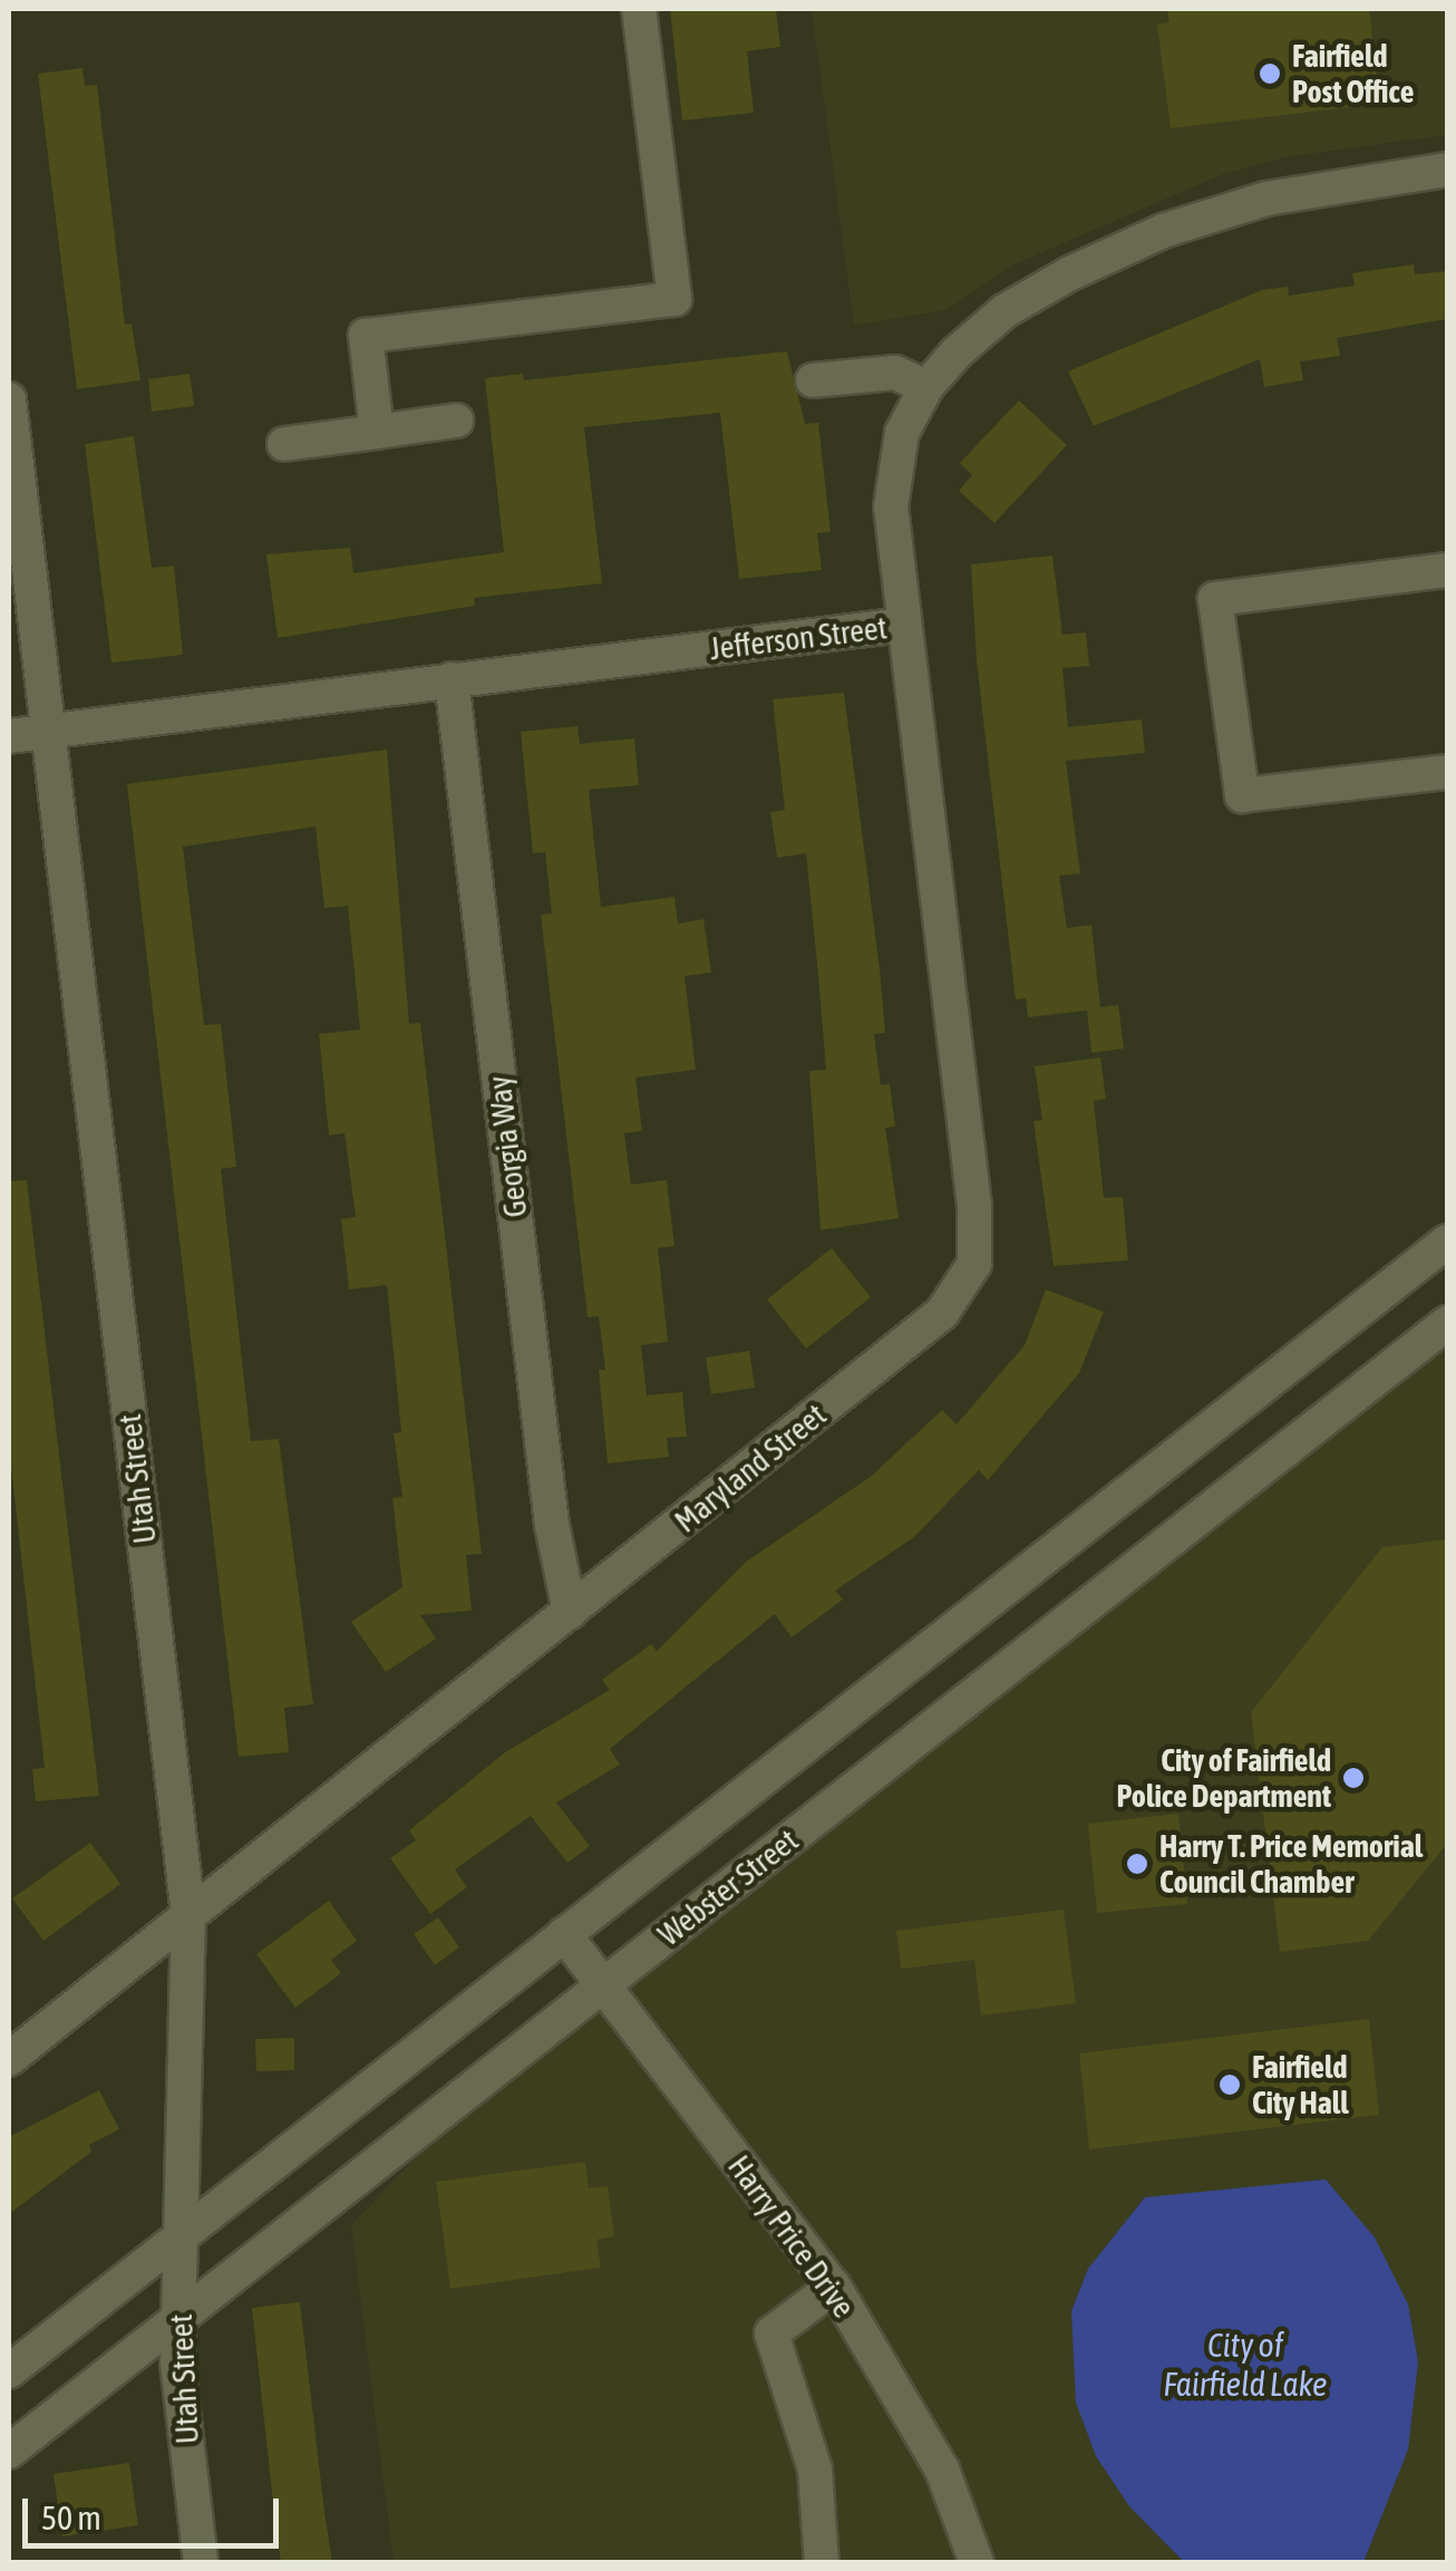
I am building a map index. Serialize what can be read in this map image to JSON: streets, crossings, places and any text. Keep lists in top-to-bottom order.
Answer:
{
  "streets": {
    "street": [
      "Jefferson Street",
      "Georgia Way",
      "Maryland Street",
      "Utah Street",
      "Webster Street",
      "Harry Price Drive"
    ]
  },
  "crossings": [
    ["Jefferson Street", "Georgia Way"],
    ["Jefferson Street", "Maryland Street"],
    ["Jefferson Street", "Utah Street"],
    ["Georgia Way", "Maryland Street"],
    ["Maryland Street", "Utah Street"],
    ["Utah Street", "Webster Street"],
    ["Webster Street", "Harry Price Drive"]
  ],
  "water": ["City of Fairfield Lake"],
  "places": [
    "Fairfield Post Office",
    "City of Fairfield Police Department",
    "Harry T. Price Memorial Council Chamber",
    "Fairfield City Hall"
  ],
  "scale_bar": "50 m"
}
